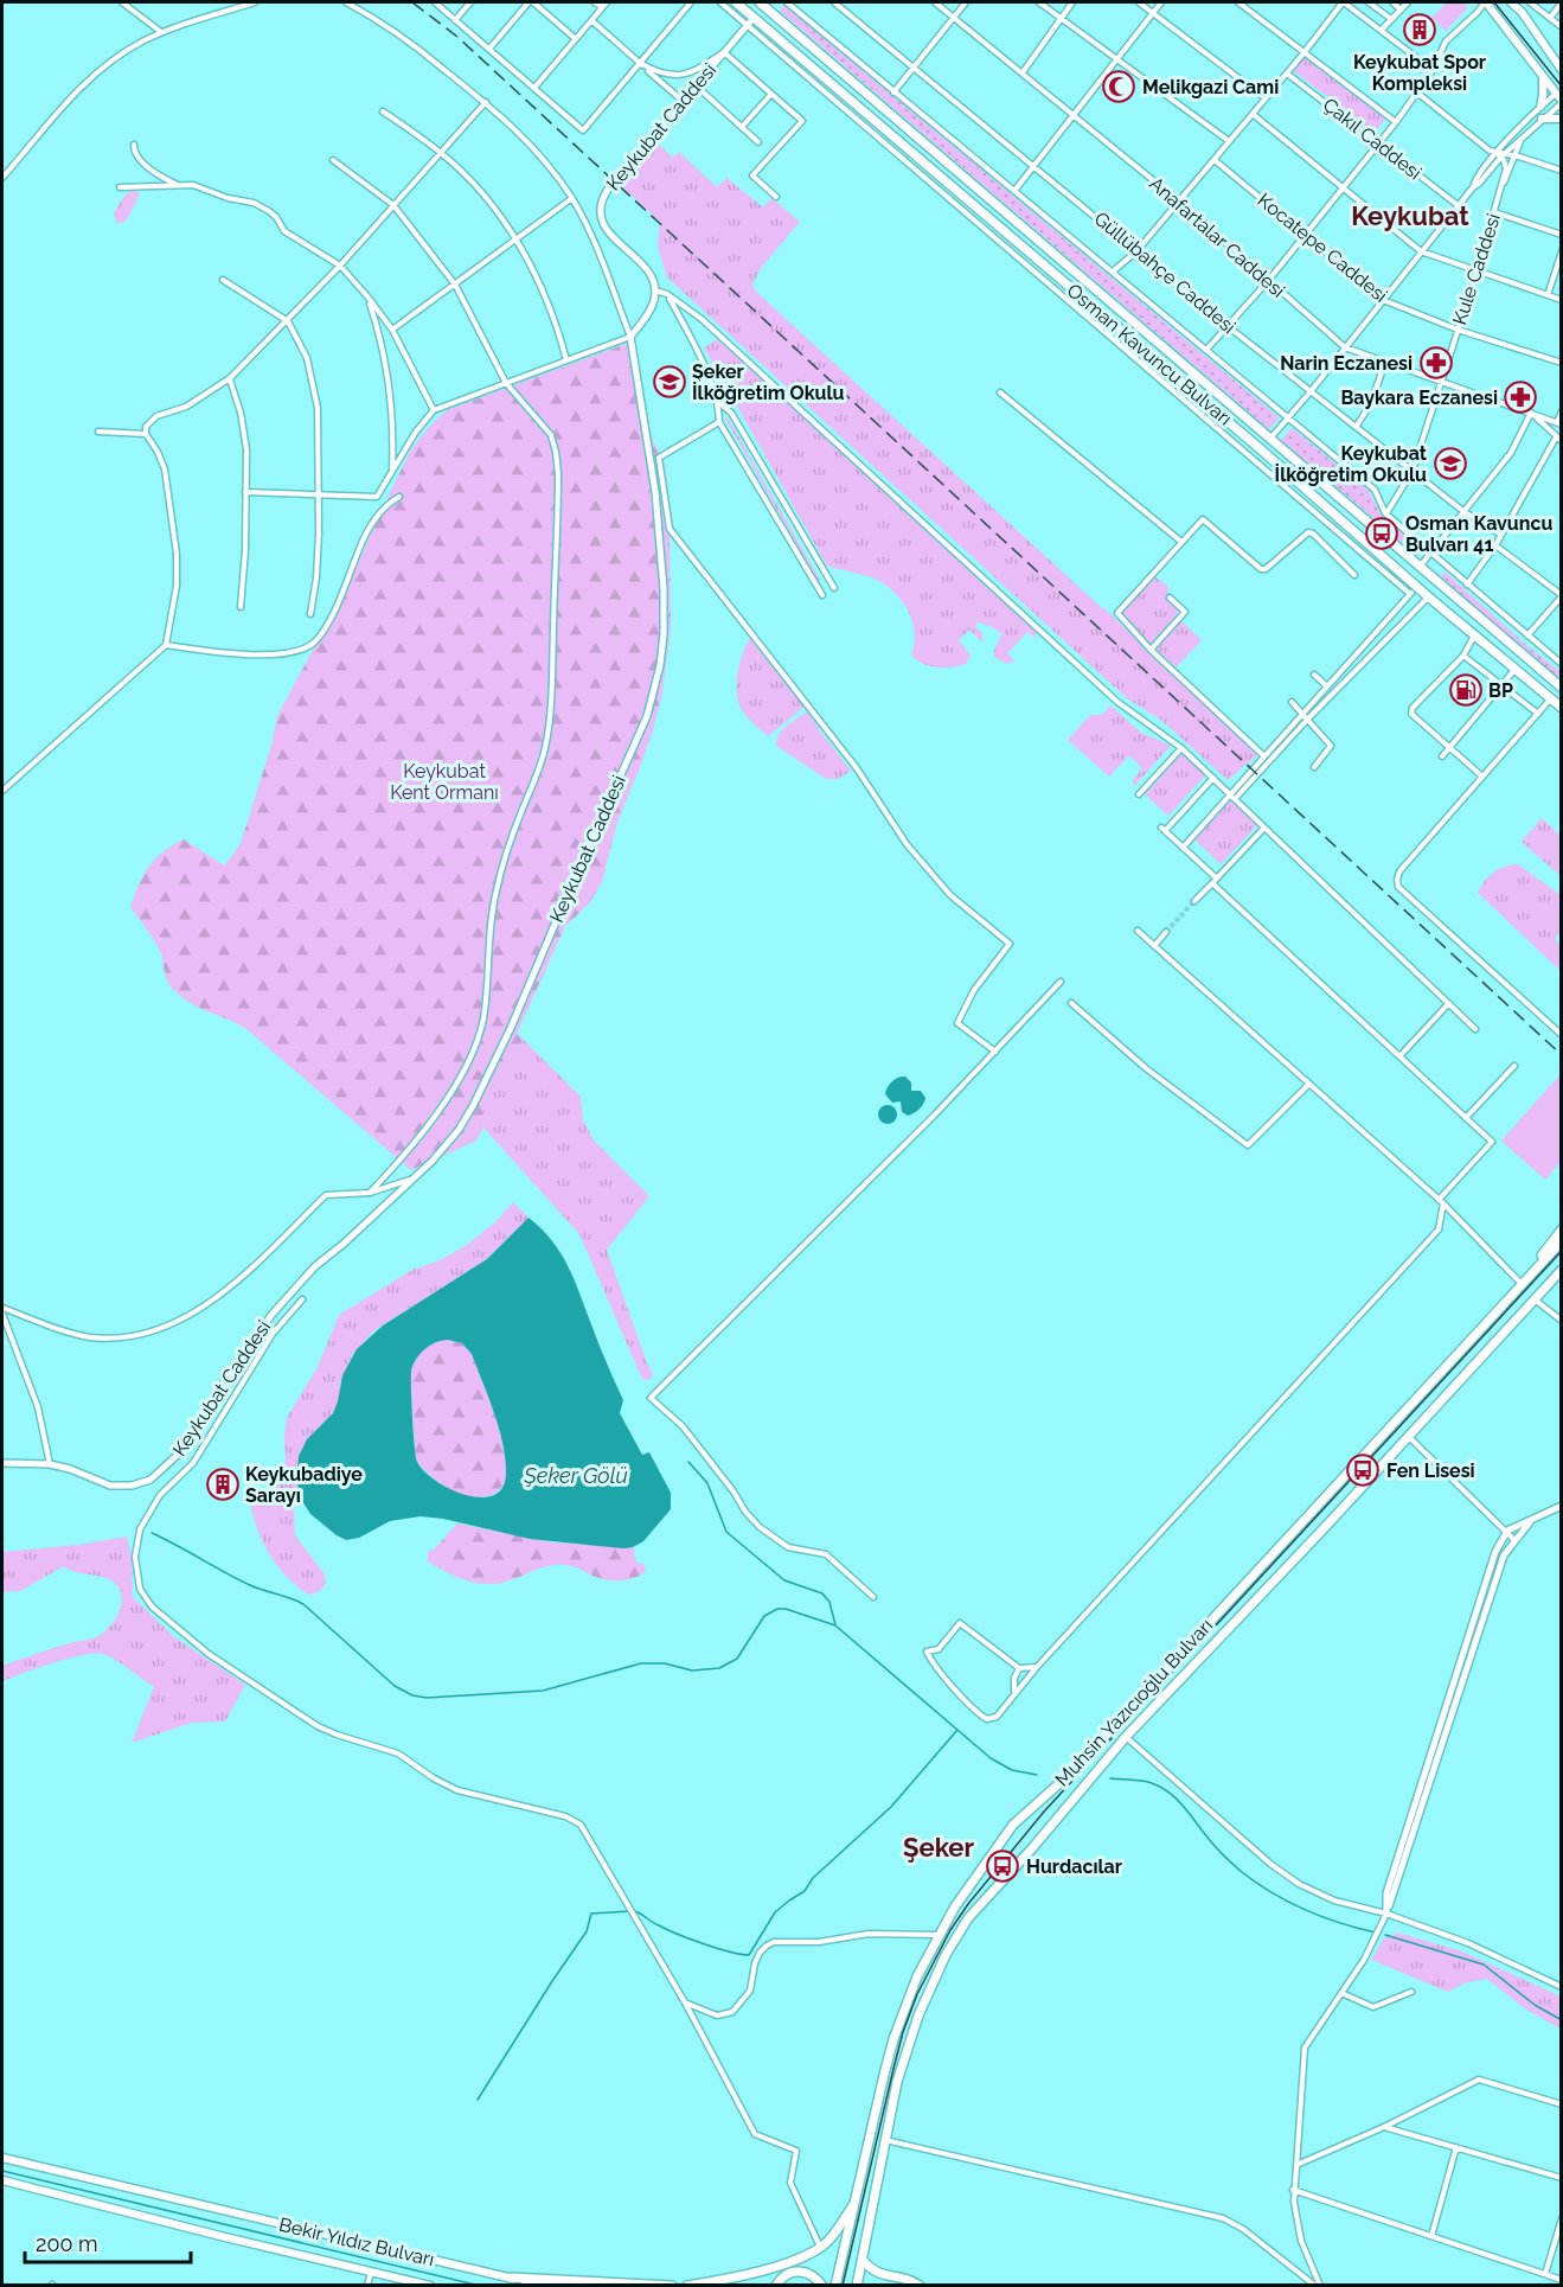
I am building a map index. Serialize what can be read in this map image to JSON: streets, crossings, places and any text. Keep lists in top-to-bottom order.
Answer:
{
  "streets": {
    "highway": ["Osman Kavuncu Bulvarı", "Muhsin Yazıcıoğlu Bulvarı"],
    "main road": ["Bekir Yıldız Bulvarı"],
    "street": [
      "Keykubat Caddesi",
      "Çakıl Caddesi",
      "Anafartalar Caddesi",
      "Kocatepe Caddesi",
      "Kule Caddesi",
      "Güllübahçe Caddesi"
    ]
  },
  "crossings": [
    ["Keykubat Caddesi", "Osman Kavuncu Bulvarı"],
    ["Anafartalar Caddesi", "Kule Caddesi"],
    ["Kocatepe Caddesi", "Kule Caddesi"],
    ["Kule Caddesi", "Güllübahçe Caddesi"]
  ],
  "districts": ["Keykubat", "Şeker"],
  "water": ["Şeker Gölü"],
  "parks": ["Keykubat Kent Ormanı"],
  "places": {
    "building": ["Keykubat Spor Kompleksi", "Keykubadiye Sarayı"],
    "mosque": ["Melikgazi Cami"],
    "pharmacy": ["Narin Eczanesi", "Baykara Eczanesi"],
    "school or university": ["Şeker İlköğretim Okulu", "Keykubat İlköğretim Okulu"],
    "bus stop": ["Osman Kavuncu Bulvarı 41", "Fen Lisesi", "Hurdacılar"],
    "fuel station": ["BP"]
  },
  "scale_bar": "200 m"
}
